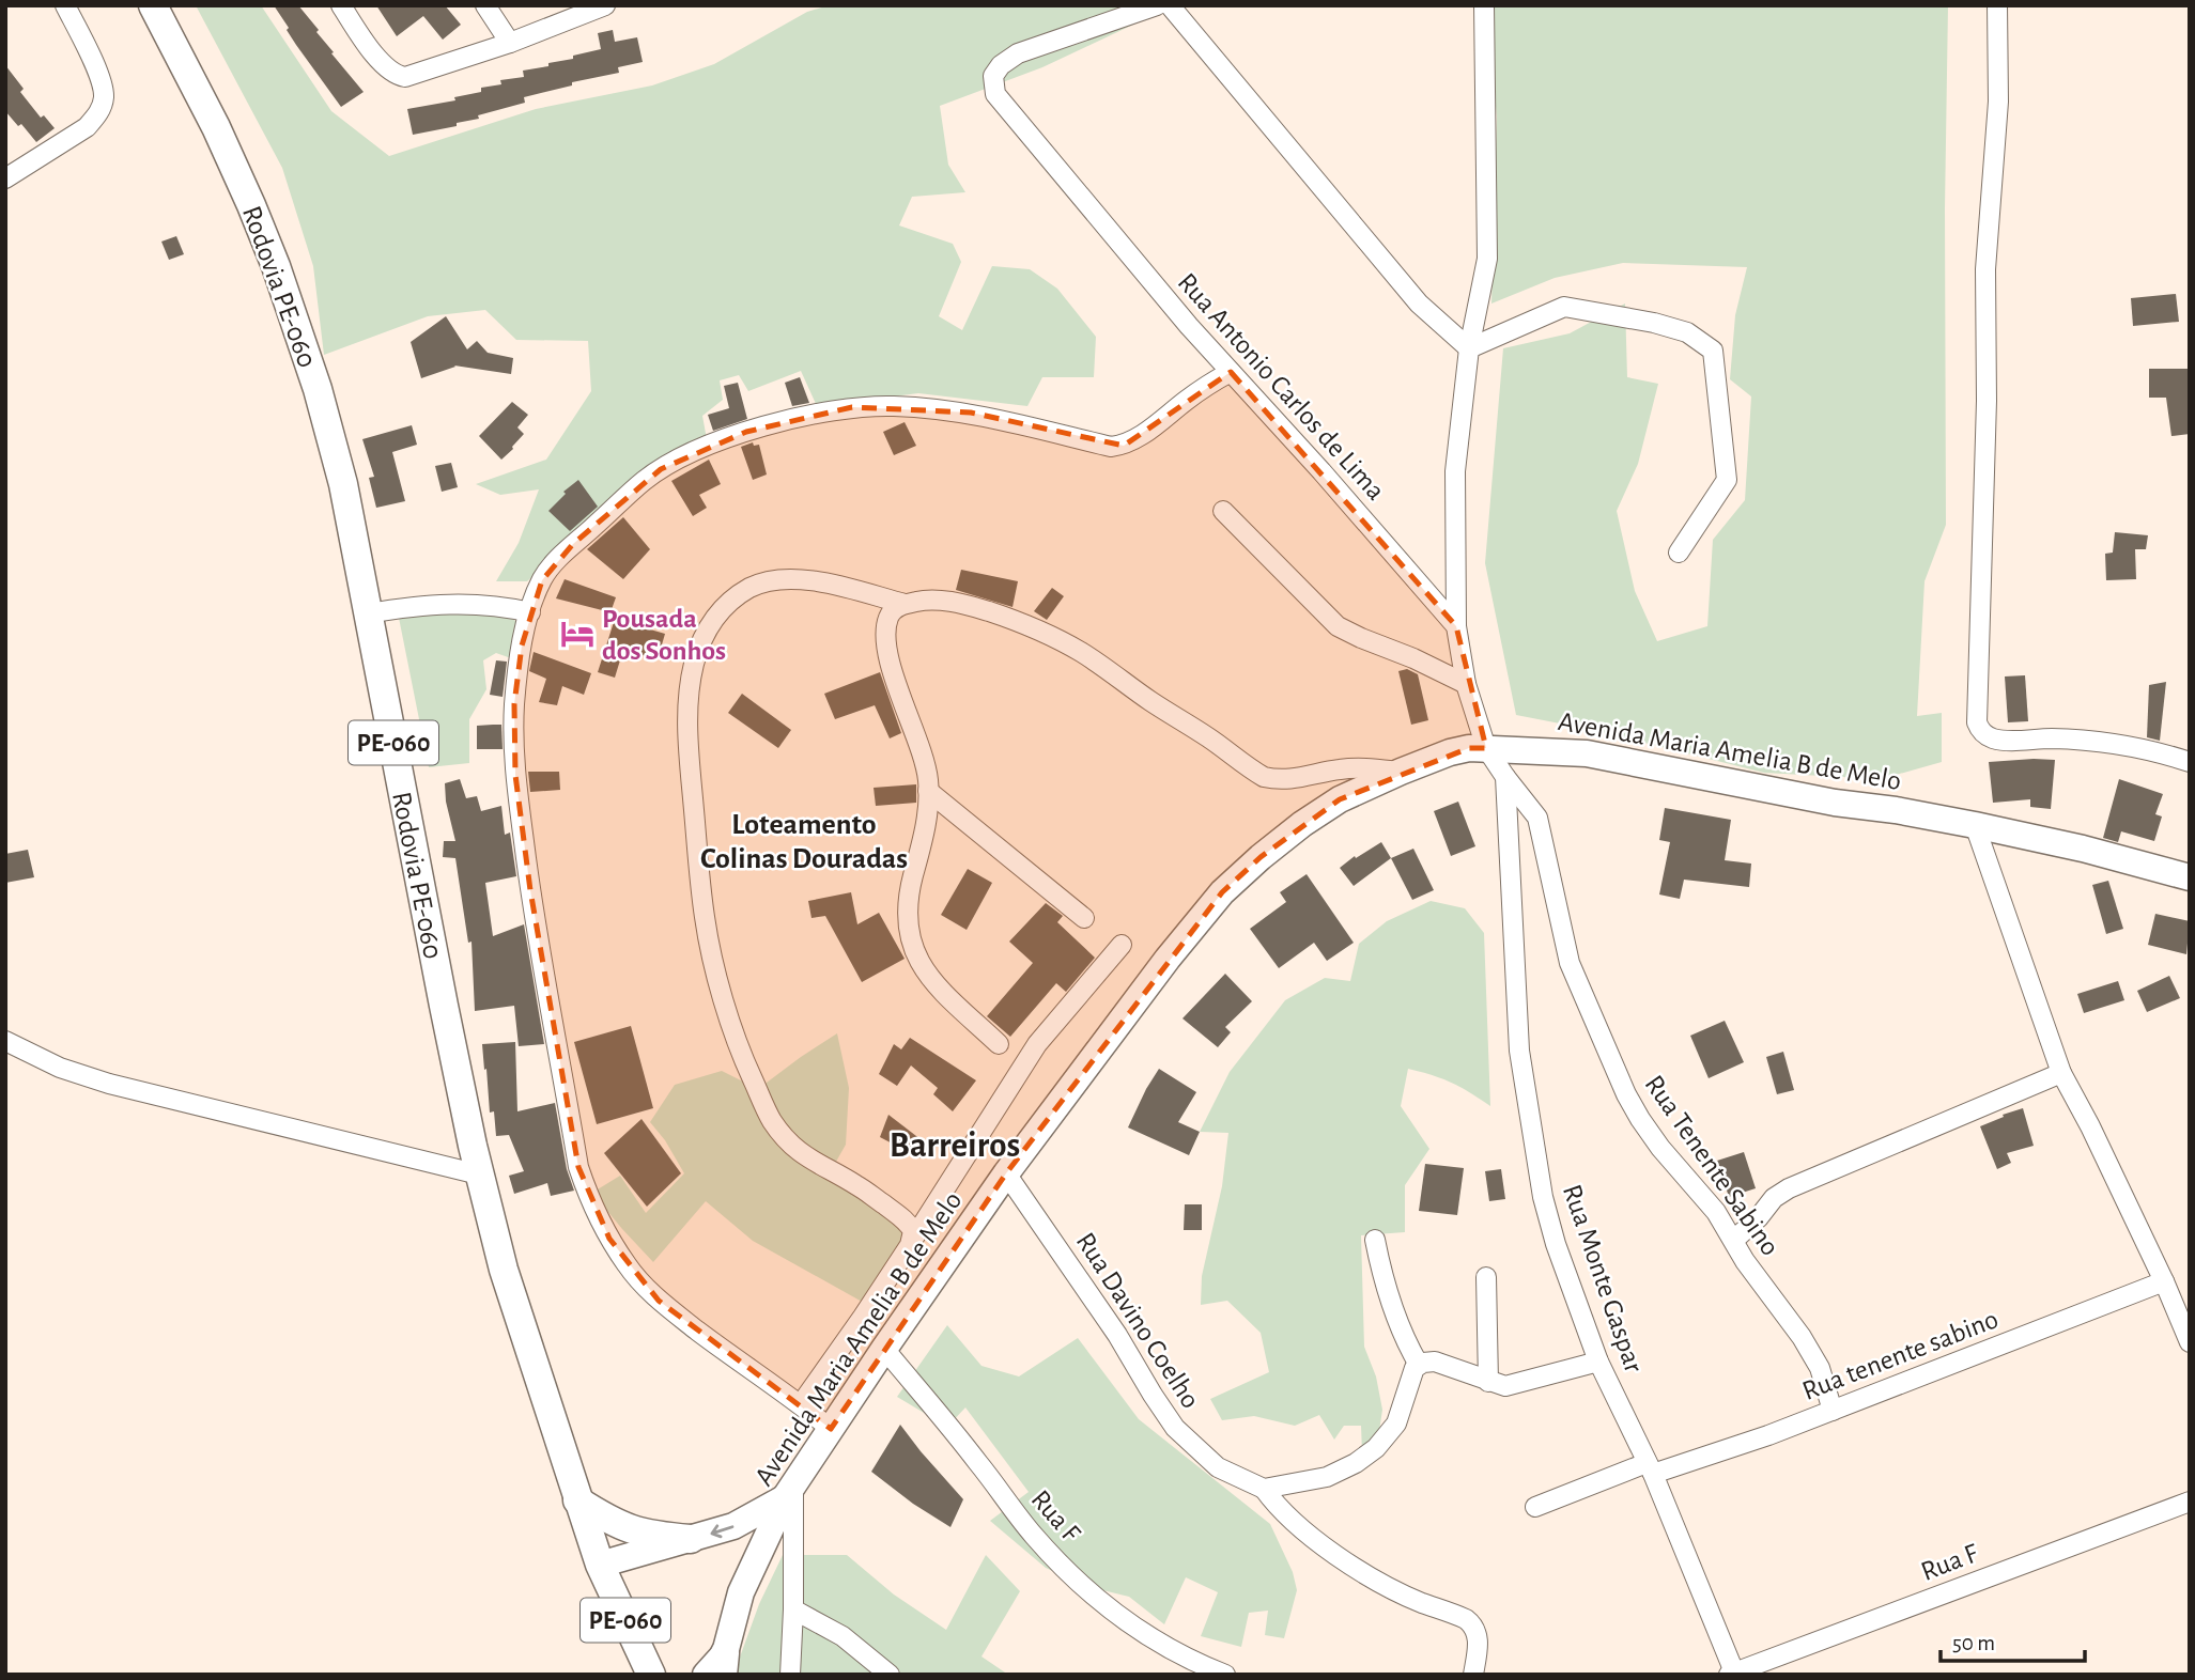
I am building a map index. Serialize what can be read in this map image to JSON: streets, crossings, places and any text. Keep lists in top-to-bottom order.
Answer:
{
  "streets": {
    "main road": ["Rodovia PE-060", "PE-060"],
    "street": [
      "Rua Antonio Carlos de Lima",
      "Avenida Maria Amelia B de Melo",
      "Rua Tenente Sabino",
      "Rua Monte Gaspar",
      "Rua Davino Coelho",
      "Rua tenente sabino",
      "Rua F"
    ]
  },
  "crossings": [
    ["Rodovia PE-060", "PE-060"],
    ["Avenida Maria Amelia B de Melo", "Rua Davino Coelho"],
    ["Avenida Maria Amelia B de Melo", "Rua F"],
    ["Rua Tenente Sabino", "Rua Monte Gaspar"],
    ["Rua Tenente Sabino", "Rua tenente sabino"],
    ["Rua Monte Gaspar", "Rua tenente sabino"],
    ["Rua Monte Gaspar", "Rua F"]
  ],
  "districts": ["Loteamento Colinas Douradas", "Barreiros"],
  "places": {
    "hotel": ["Pousada dos Sonhos"]
  },
  "scale_bar": "50 m"
}
